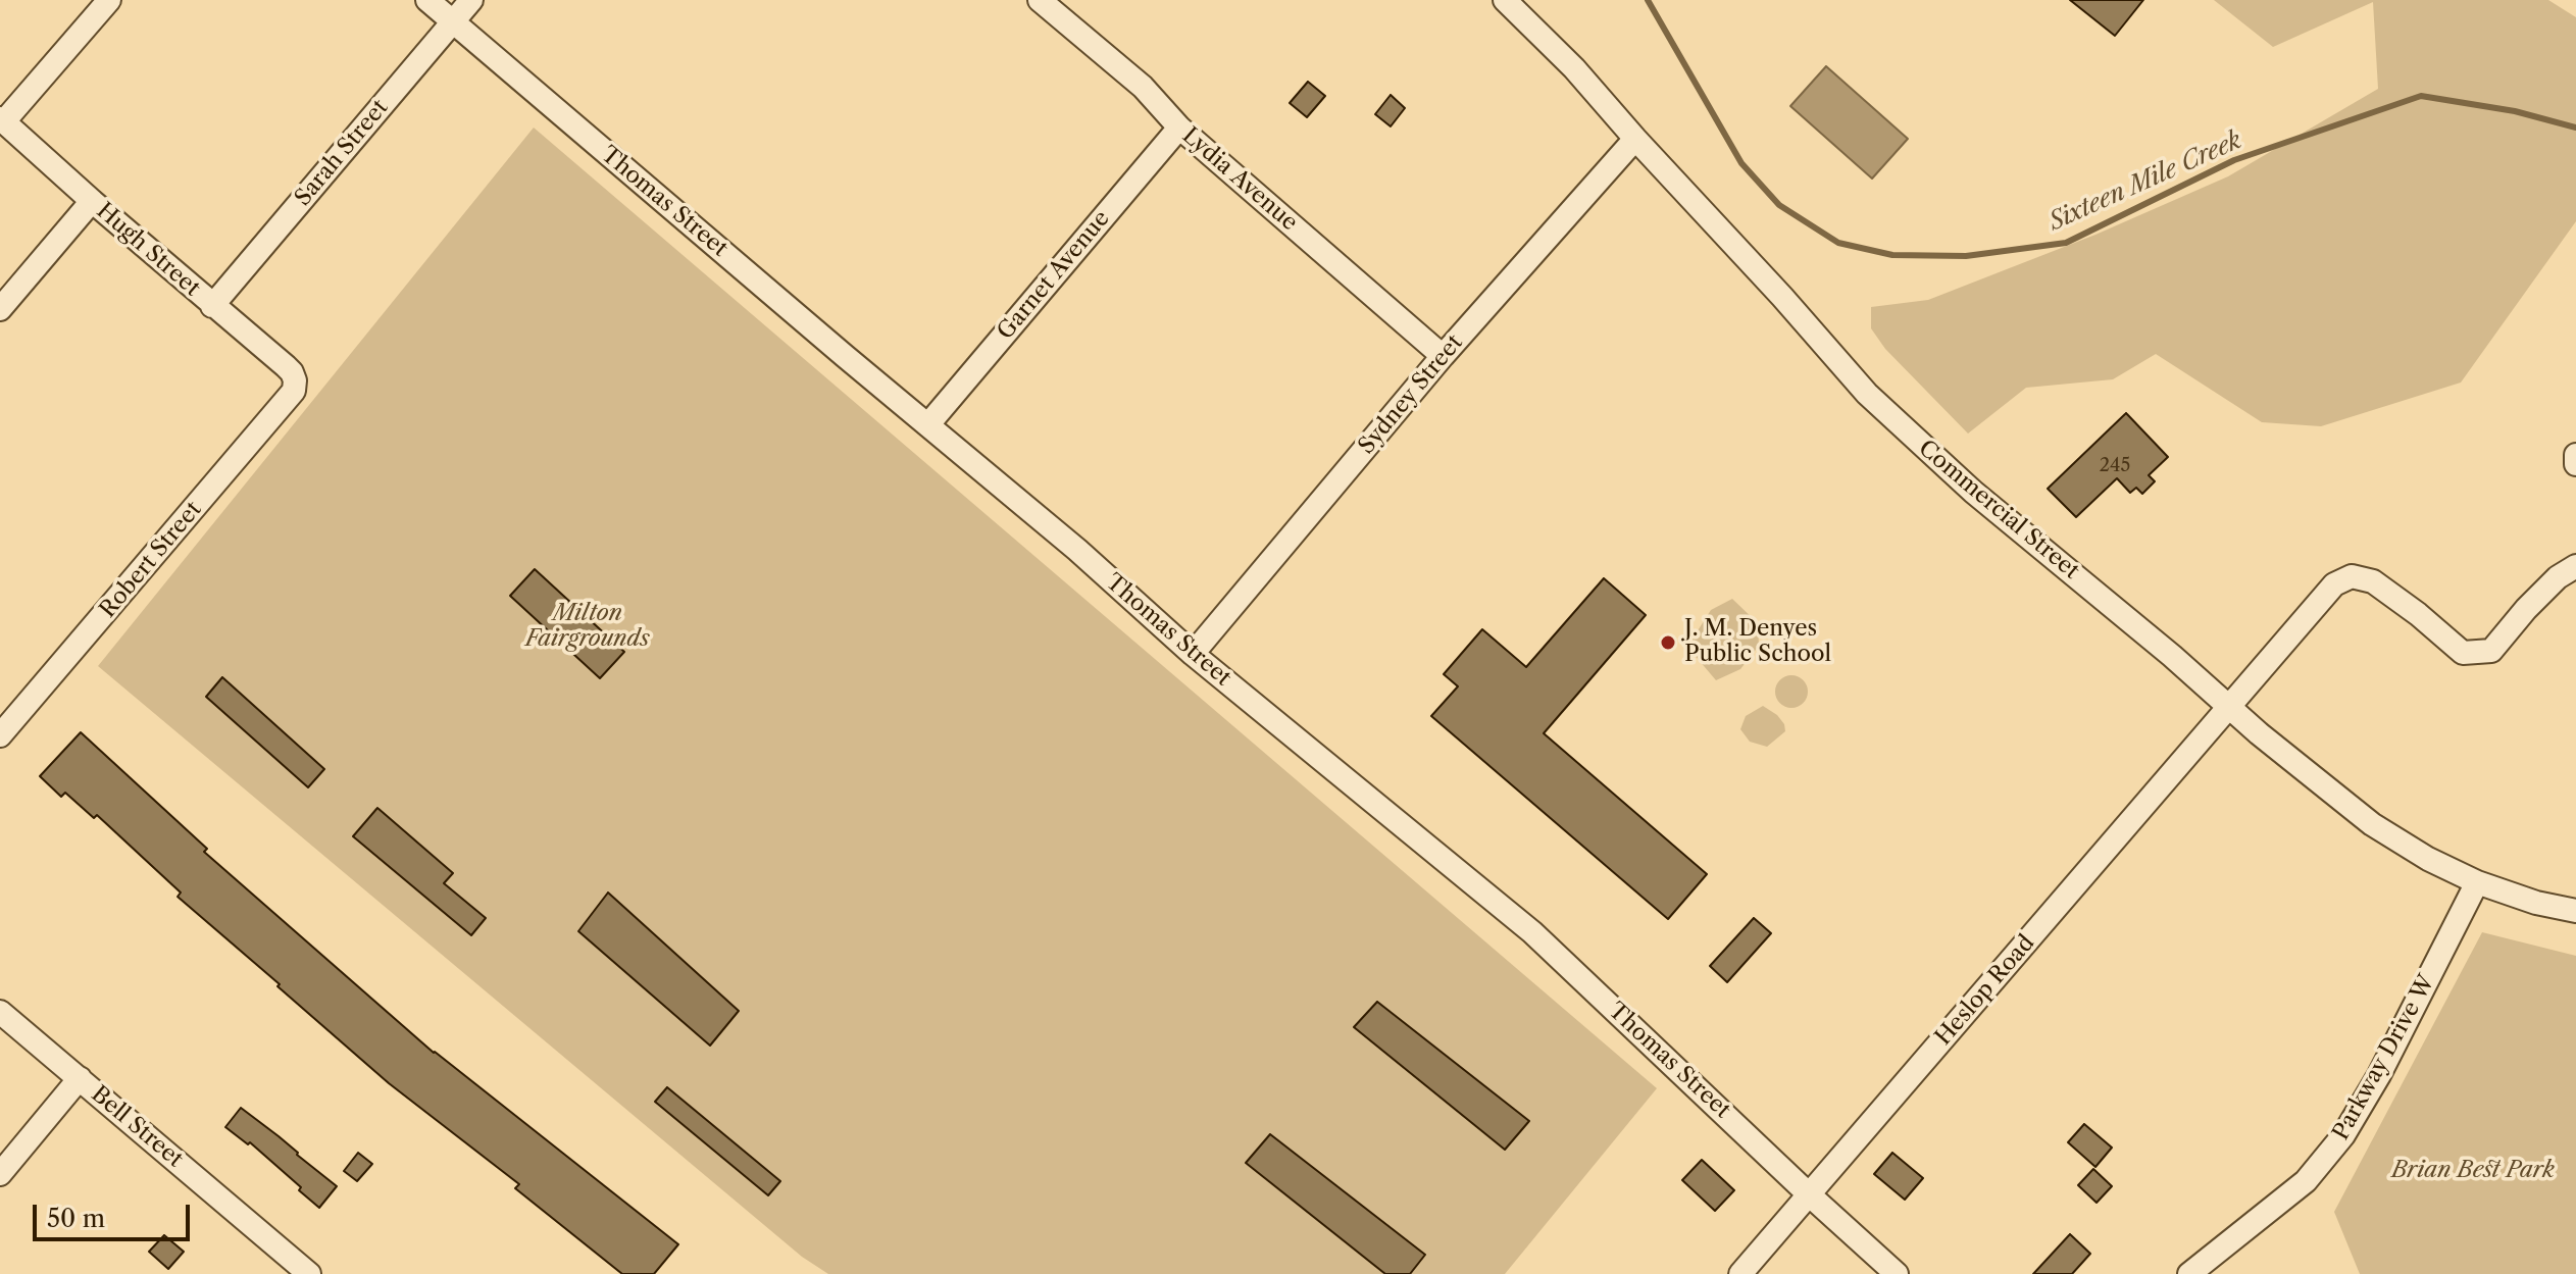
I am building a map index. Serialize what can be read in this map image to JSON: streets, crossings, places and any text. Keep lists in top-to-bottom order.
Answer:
{
  "streets": {
    "street": [
      "Sarah Street",
      "Lydia Avenue",
      "Thomas Street",
      "Hugh Street",
      "Garnet Avenue",
      "Sydney Street",
      "Commercial Street",
      "Robert Street",
      "Heslop Road",
      "Parkway Drive W",
      "Bell Street"
    ]
  },
  "crossings": [
    ["Sarah Street", "Thomas Street"],
    ["Sarah Street", "Hugh Street"],
    ["Lydia Avenue", "Garnet Avenue"],
    ["Lydia Avenue", "Sydney Street"],
    ["Thomas Street", "Garnet Avenue"],
    ["Thomas Street", "Sydney Street"],
    ["Thomas Street", "Heslop Road"],
    ["Hugh Street", "Robert Street"],
    ["Sydney Street", "Commercial Street"],
    ["Commercial Street", "Heslop Road"],
    ["Commercial Street", "Parkway Drive W"]
  ],
  "water": ["Sixteen Mile Creek"],
  "parks": ["Milton Fairgrounds", "Brian Best Park"],
  "places": ["J. M. Denyes Public School"],
  "house_numbers": ["245"],
  "scale_bar": "50 m"
}
